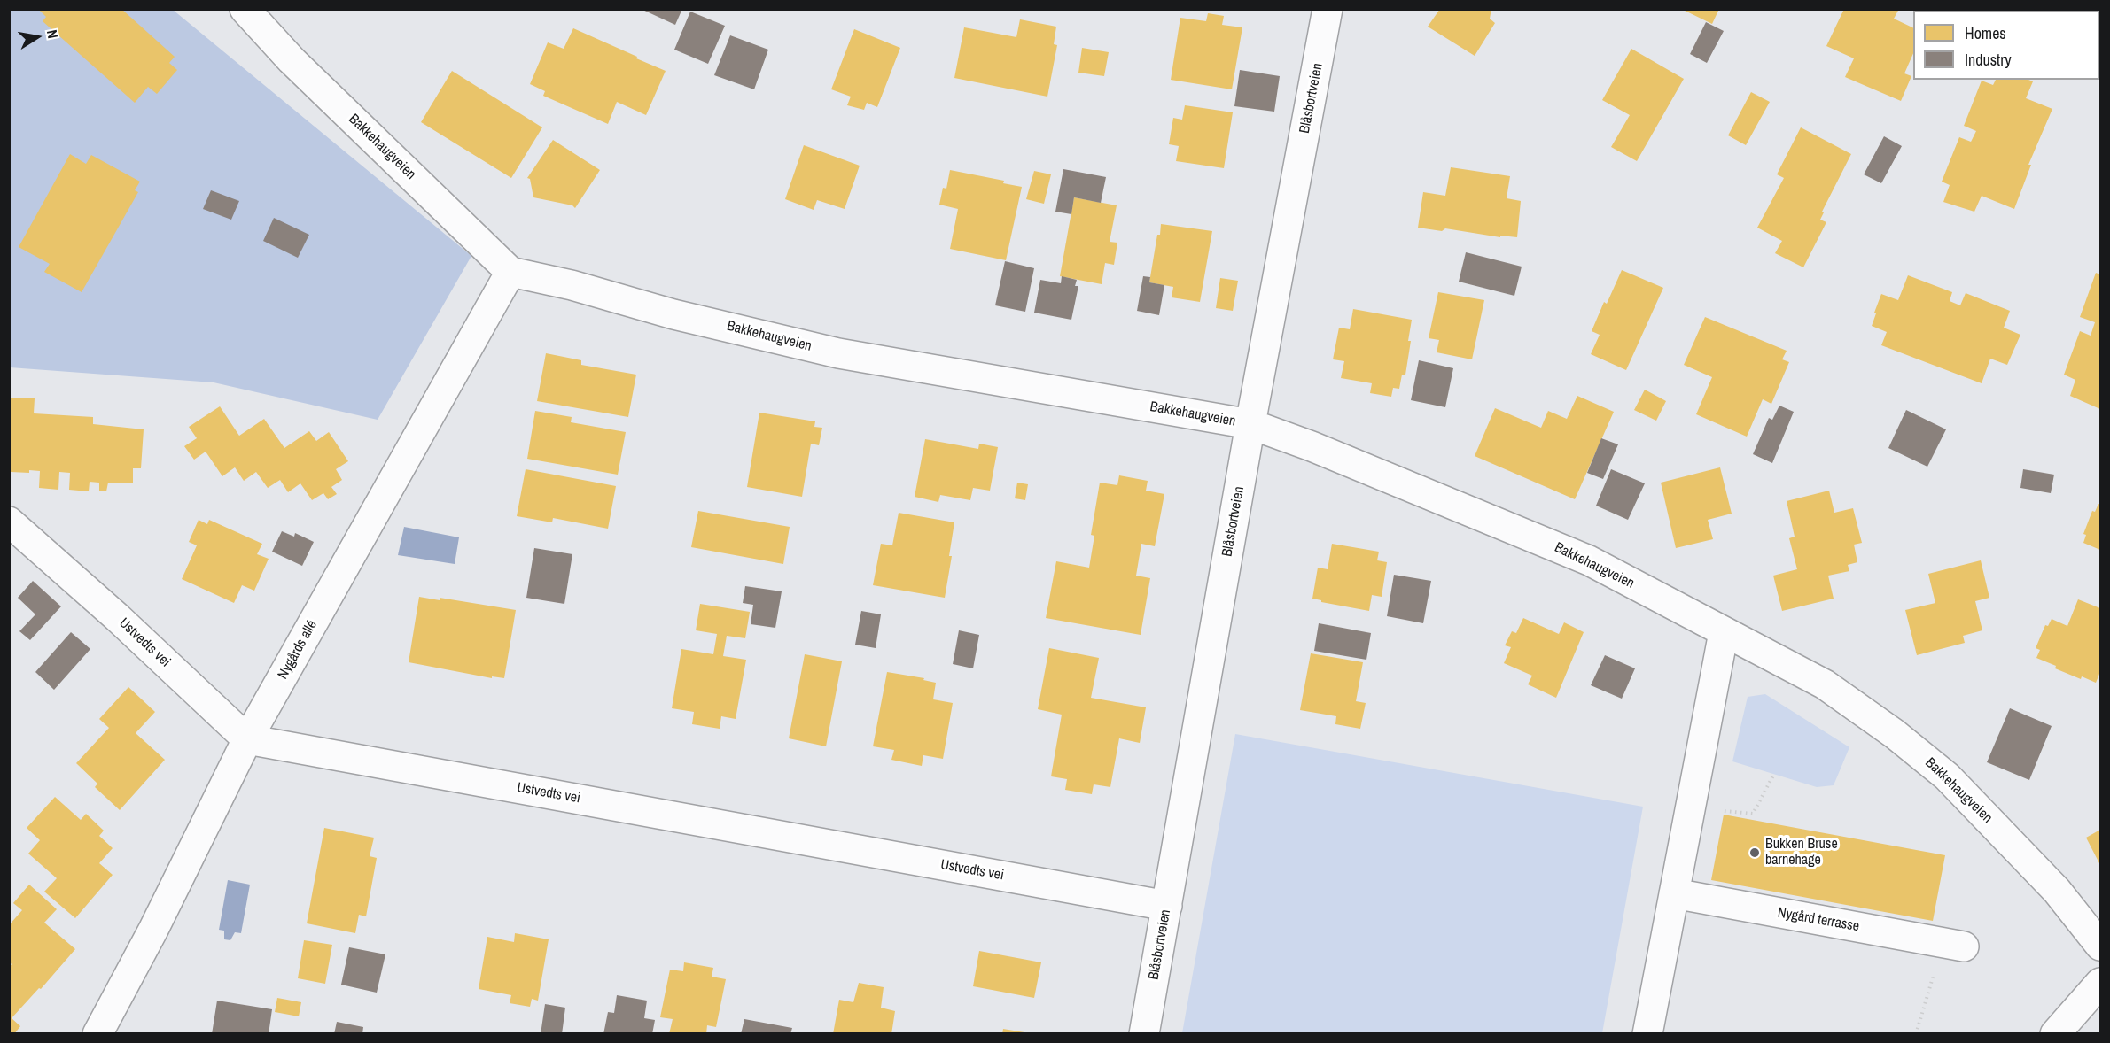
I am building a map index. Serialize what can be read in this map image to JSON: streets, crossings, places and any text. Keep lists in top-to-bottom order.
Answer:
{
  "streets": {
    "street": [
      "Blåsbortveien",
      "Bakkehaugveien",
      "Ustvedts vei",
      "Nygårds allé",
      "Nygård terrasse"
    ]
  },
  "crossings": [
    ["Blåsbortveien", "Bakkehaugveien"],
    ["Blåsbortveien", "Ustvedts vei"],
    ["Bakkehaugveien", "Nygårds allé"],
    ["Ustvedts vei", "Nygårds allé"]
  ],
  "places": ["Bukken Bruse barnehage"],
  "legend": ["Homes", "Industry"],
  "north": "right"
}
